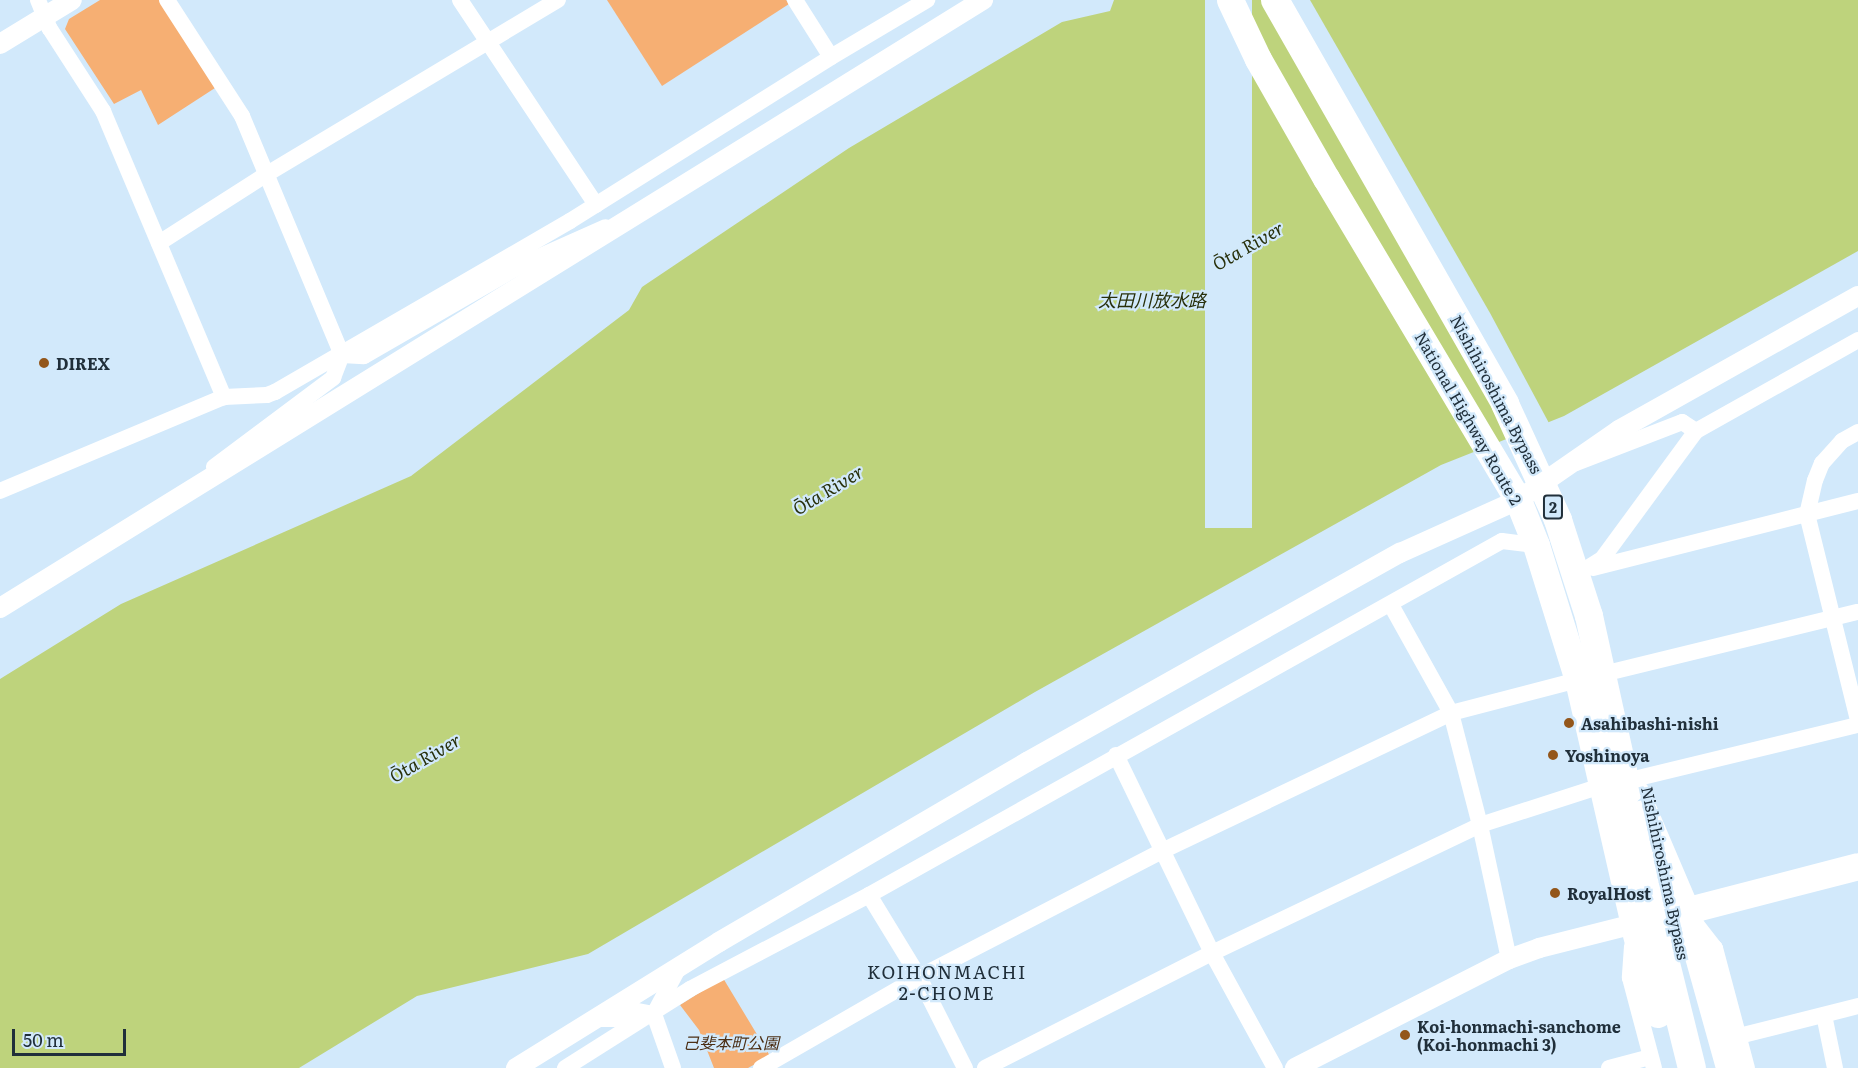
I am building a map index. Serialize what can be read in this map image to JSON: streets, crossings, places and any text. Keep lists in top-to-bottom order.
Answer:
{
  "streets": {
    "highway": ["Nishihiroshima Bypass", "National Highway Route 2", "2"]
  },
  "crossings": [
    ["Nishihiroshima Bypass", "National Highway Route 2"]
  ],
  "districts": ["KOIHONMACHI 2-CHOME"],
  "water": ["Ōta River", "太田川放水路"],
  "parks": ["己斐本町公園"],
  "places": [
    "DIREX",
    "Asahibashi-nishi",
    "Yoshinoya",
    "RoyalHost",
    "Koi-honmachi-sanchome (Koi-honmachi 3)"
  ],
  "scale_bar": "50 m"
}
